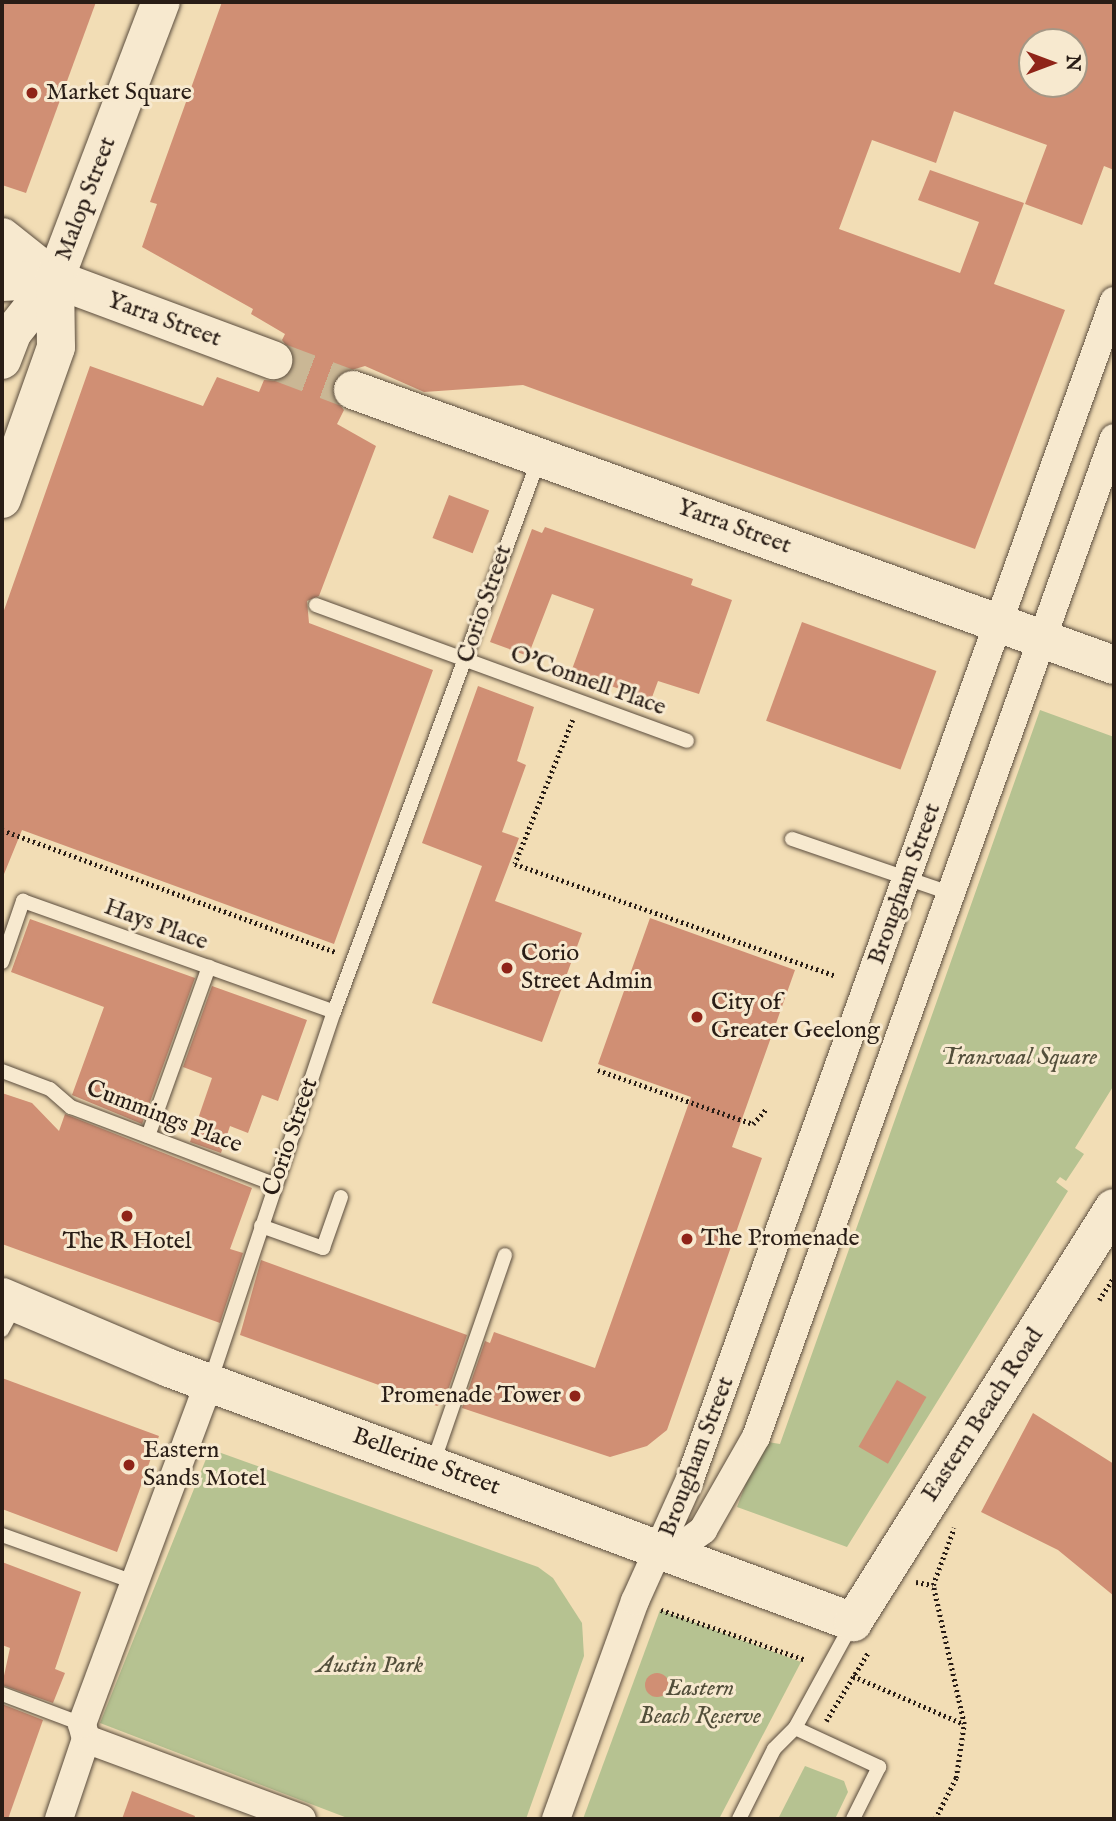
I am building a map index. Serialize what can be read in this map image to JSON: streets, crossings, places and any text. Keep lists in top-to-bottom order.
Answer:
{
  "streets": {
    "street": [
      "Malop Street",
      "Yarra Street",
      "Corio Street",
      "Brougham Street",
      "Eastern Beach Road",
      "Bellerine Street"
    ],
    "lane": ["O'Connell Place", "Hays Place", "Cummings Place"]
  },
  "crossings": [
    ["Malop Street", "Yarra Street"],
    ["Yarra Street", "Corio Street"],
    ["Yarra Street", "Brougham Street"],
    ["Corio Street", "O'Connell Place"],
    ["Corio Street", "Hays Place"],
    ["Corio Street", "Cummings Place"],
    ["Corio Street", "Bellerine Street"],
    ["Brougham Street", "Bellerine Street"],
    ["Eastern Beach Road", "Bellerine Street"]
  ],
  "parks": ["Transvaal Square", "Austin Park", "Eastern Beach Reserve"],
  "places": [
    "Market Square",
    "Corio Street Admin",
    "City of Greater Geelong",
    "The R Hotel",
    "The Promenade",
    "Promenade Tower",
    "Eastern Sands Motel"
  ],
  "north": "right"
}
